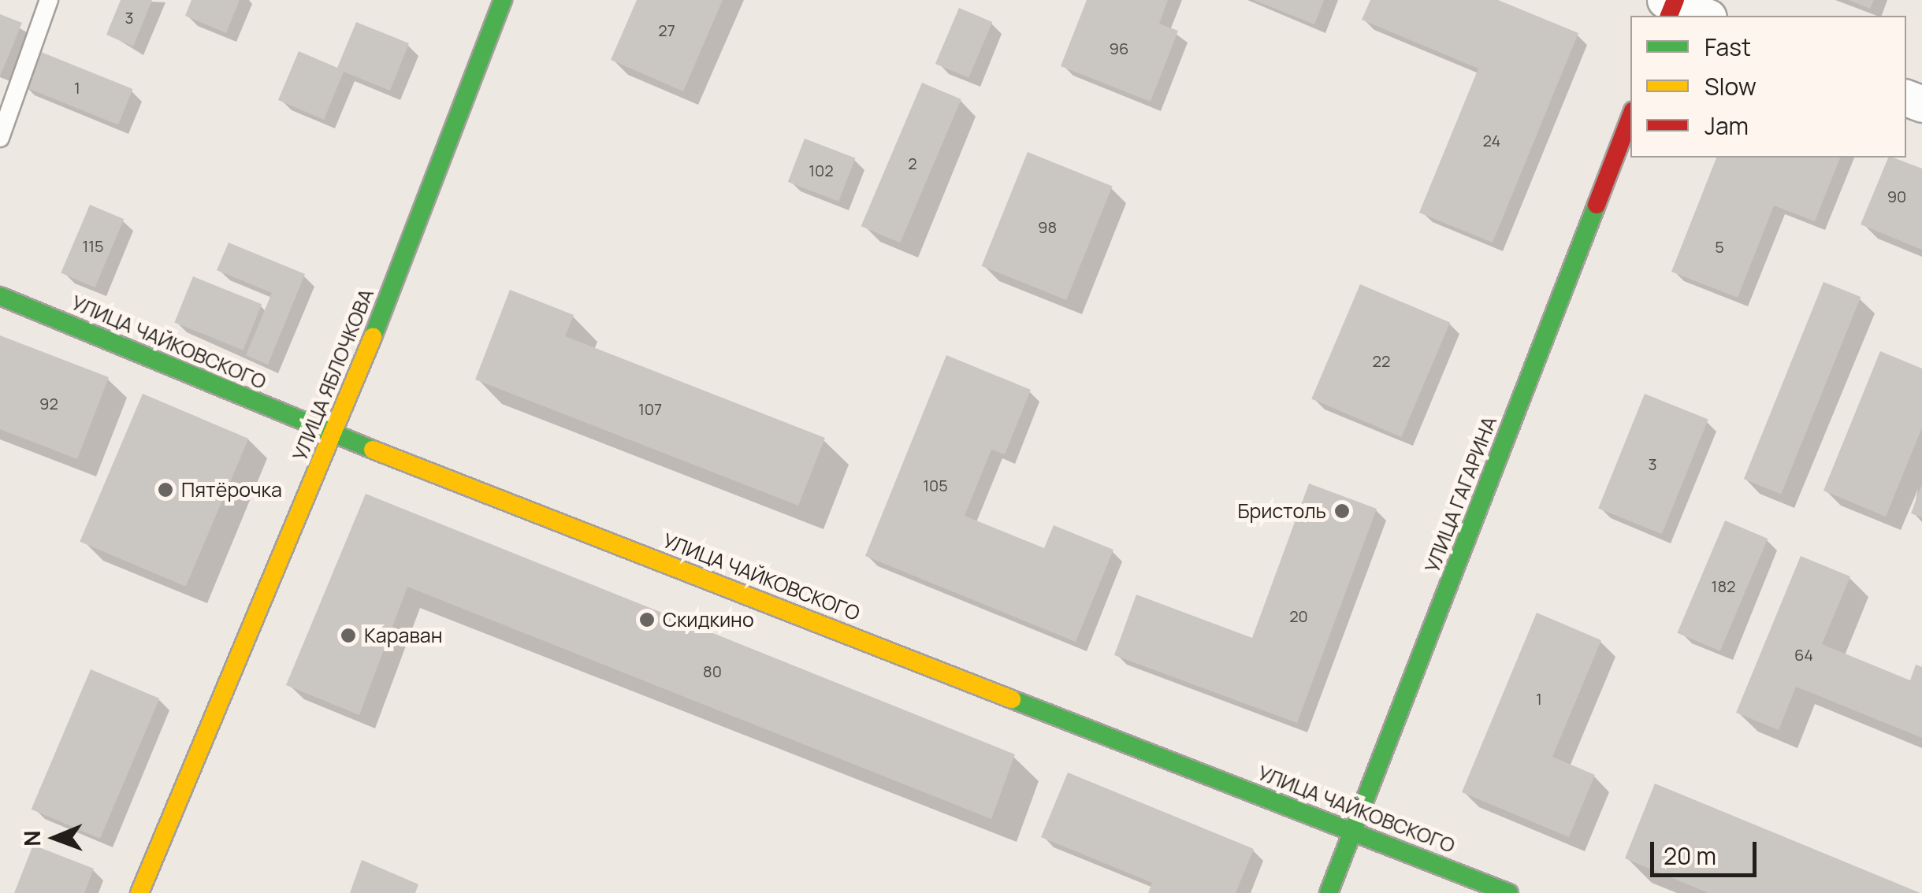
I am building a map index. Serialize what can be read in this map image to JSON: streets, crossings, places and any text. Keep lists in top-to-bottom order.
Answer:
{
  "streets": {
    "street": ["УЛИЦА ЧАЙКОВСКОГО", "УЛИЦА ЯБЛОЧКОВА", "УЛИЦА ГАГАРИНА"]
  },
  "crossings": [
    ["УЛИЦА ЧАЙКОВСКОГО", "УЛИЦА ЯБЛОЧКОВА"],
    ["УЛИЦА ЧАЙКОВСКОГО", "УЛИЦА ГАГАРИНА"]
  ],
  "places": [
    "Пятёрочка",
    "Бристоль",
    "Скидкино",
    "Караван"
  ],
  "house_numbers": [
    "3",
    "27",
    "96",
    "1",
    "24",
    "2",
    "102",
    "90",
    "98",
    "115",
    "5",
    "22",
    "92",
    "107",
    "3",
    "105",
    "182",
    "20",
    "64",
    "80",
    "1"
  ],
  "legend": ["Fast", "Slow", "Jam"],
  "scale_bar": "20 m",
  "north": "left"
}
